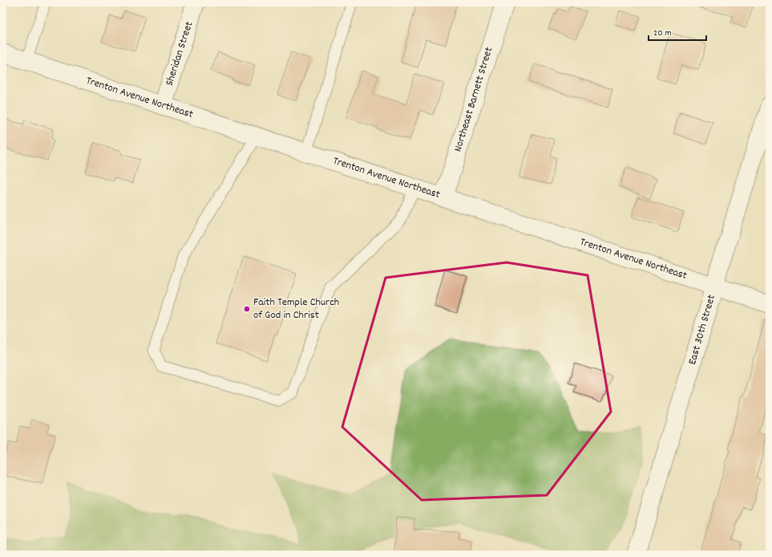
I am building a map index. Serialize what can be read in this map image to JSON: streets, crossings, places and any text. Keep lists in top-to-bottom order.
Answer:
{
  "streets": {
    "main road": [
      "Sheridan Street",
      "Trenton Avenue Northeast",
      "Northeast Barnett Street",
      "East 30th Street"
    ]
  },
  "crossings": [
    ["Sheridan Street", "Trenton Avenue Northeast"],
    ["Trenton Avenue Northeast", "Northeast Barnett Street"],
    ["Trenton Avenue Northeast", "East 30th Street"]
  ],
  "places": ["Faith Temple Church of God in Christ"],
  "scale_bar": "20 m"
}
